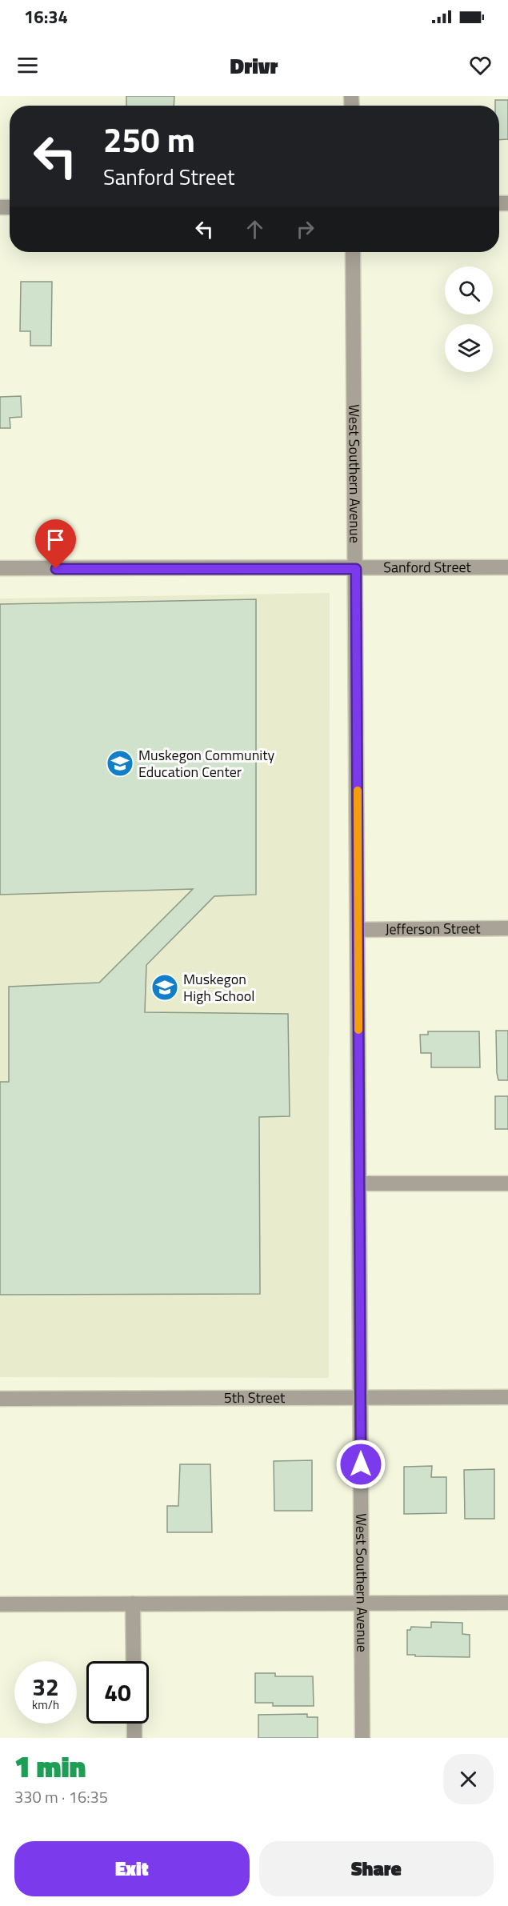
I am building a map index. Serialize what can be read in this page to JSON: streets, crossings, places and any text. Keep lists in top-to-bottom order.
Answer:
{
  "streets": {
    "street": [
      "West Southern Avenue",
      "Sanford Street",
      "Jefferson Street",
      "5th Street"
    ]
  },
  "crossings": [
    ["West Southern Avenue", "Sanford Street"],
    ["West Southern Avenue", "Jefferson Street"],
    ["West Southern Avenue", "5th Street"]
  ],
  "places": {
    "school or university": ["Muskegon Community Education Center", "Muskegon High School"]
  },
  "page": {
    "status": "16:34",
    "header": "Drivr",
    "turn": ["250 m", "Sanford Street"],
    "speed": "32 km/h",
    "limit": "40",
    "heading": ["1 min", "330 m · 16:35"],
    "buttons": ["Exit", "Share"]
  }
}
